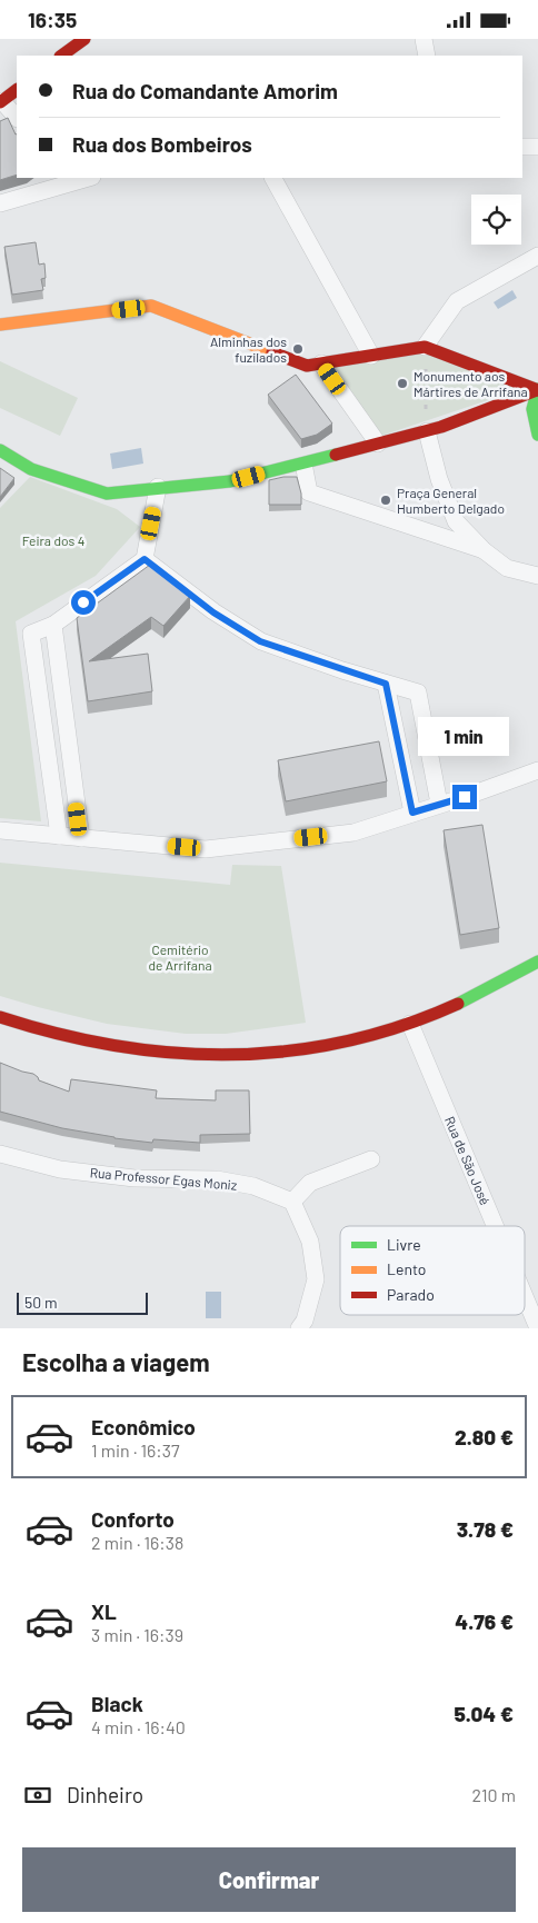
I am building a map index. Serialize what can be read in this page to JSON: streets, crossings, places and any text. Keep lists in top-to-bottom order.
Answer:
{
  "streets": {
    "street": ["Rua de São José", "Rua Professor Egas Moniz"]
  },
  "parks": ["Feira dos 4", "Cemitério de Arrifana"],
  "places": ["Alminhas dos fuzilados", "Monumento aos Mártires de Arrifana", "Praça General Humberto Delgado"],
  "legend": ["Livre", "Lento", "Parado"],
  "scale_bar": "50 m",
  "page": {
    "status": "16:35",
    "banner": ["Rua do Comandante Amorim", "Rua dos Bombeiros"],
    "bubble": "1 min",
    "scale": "50 m",
    "heading": "Escolha a viagem",
    "list": [
      {
        "name": "Econômico",
        "note": "1 min · 16:37",
        "value": "2.80 €"
      },
      {
        "name": "Conforto",
        "note": "2 min · 16:38",
        "value": "3.78 €"
      },
      {
        "name": "XL",
        "note": "3 min · 16:39",
        "value": "4.76 €"
      },
      {
        "name": "Black",
        "note": "4 min · 16:40",
        "value": "5.04 €"
      }
    ],
    "pay": ["Dinheiro", "210 m"],
    "buttons": "Confirmar"
  }
}
